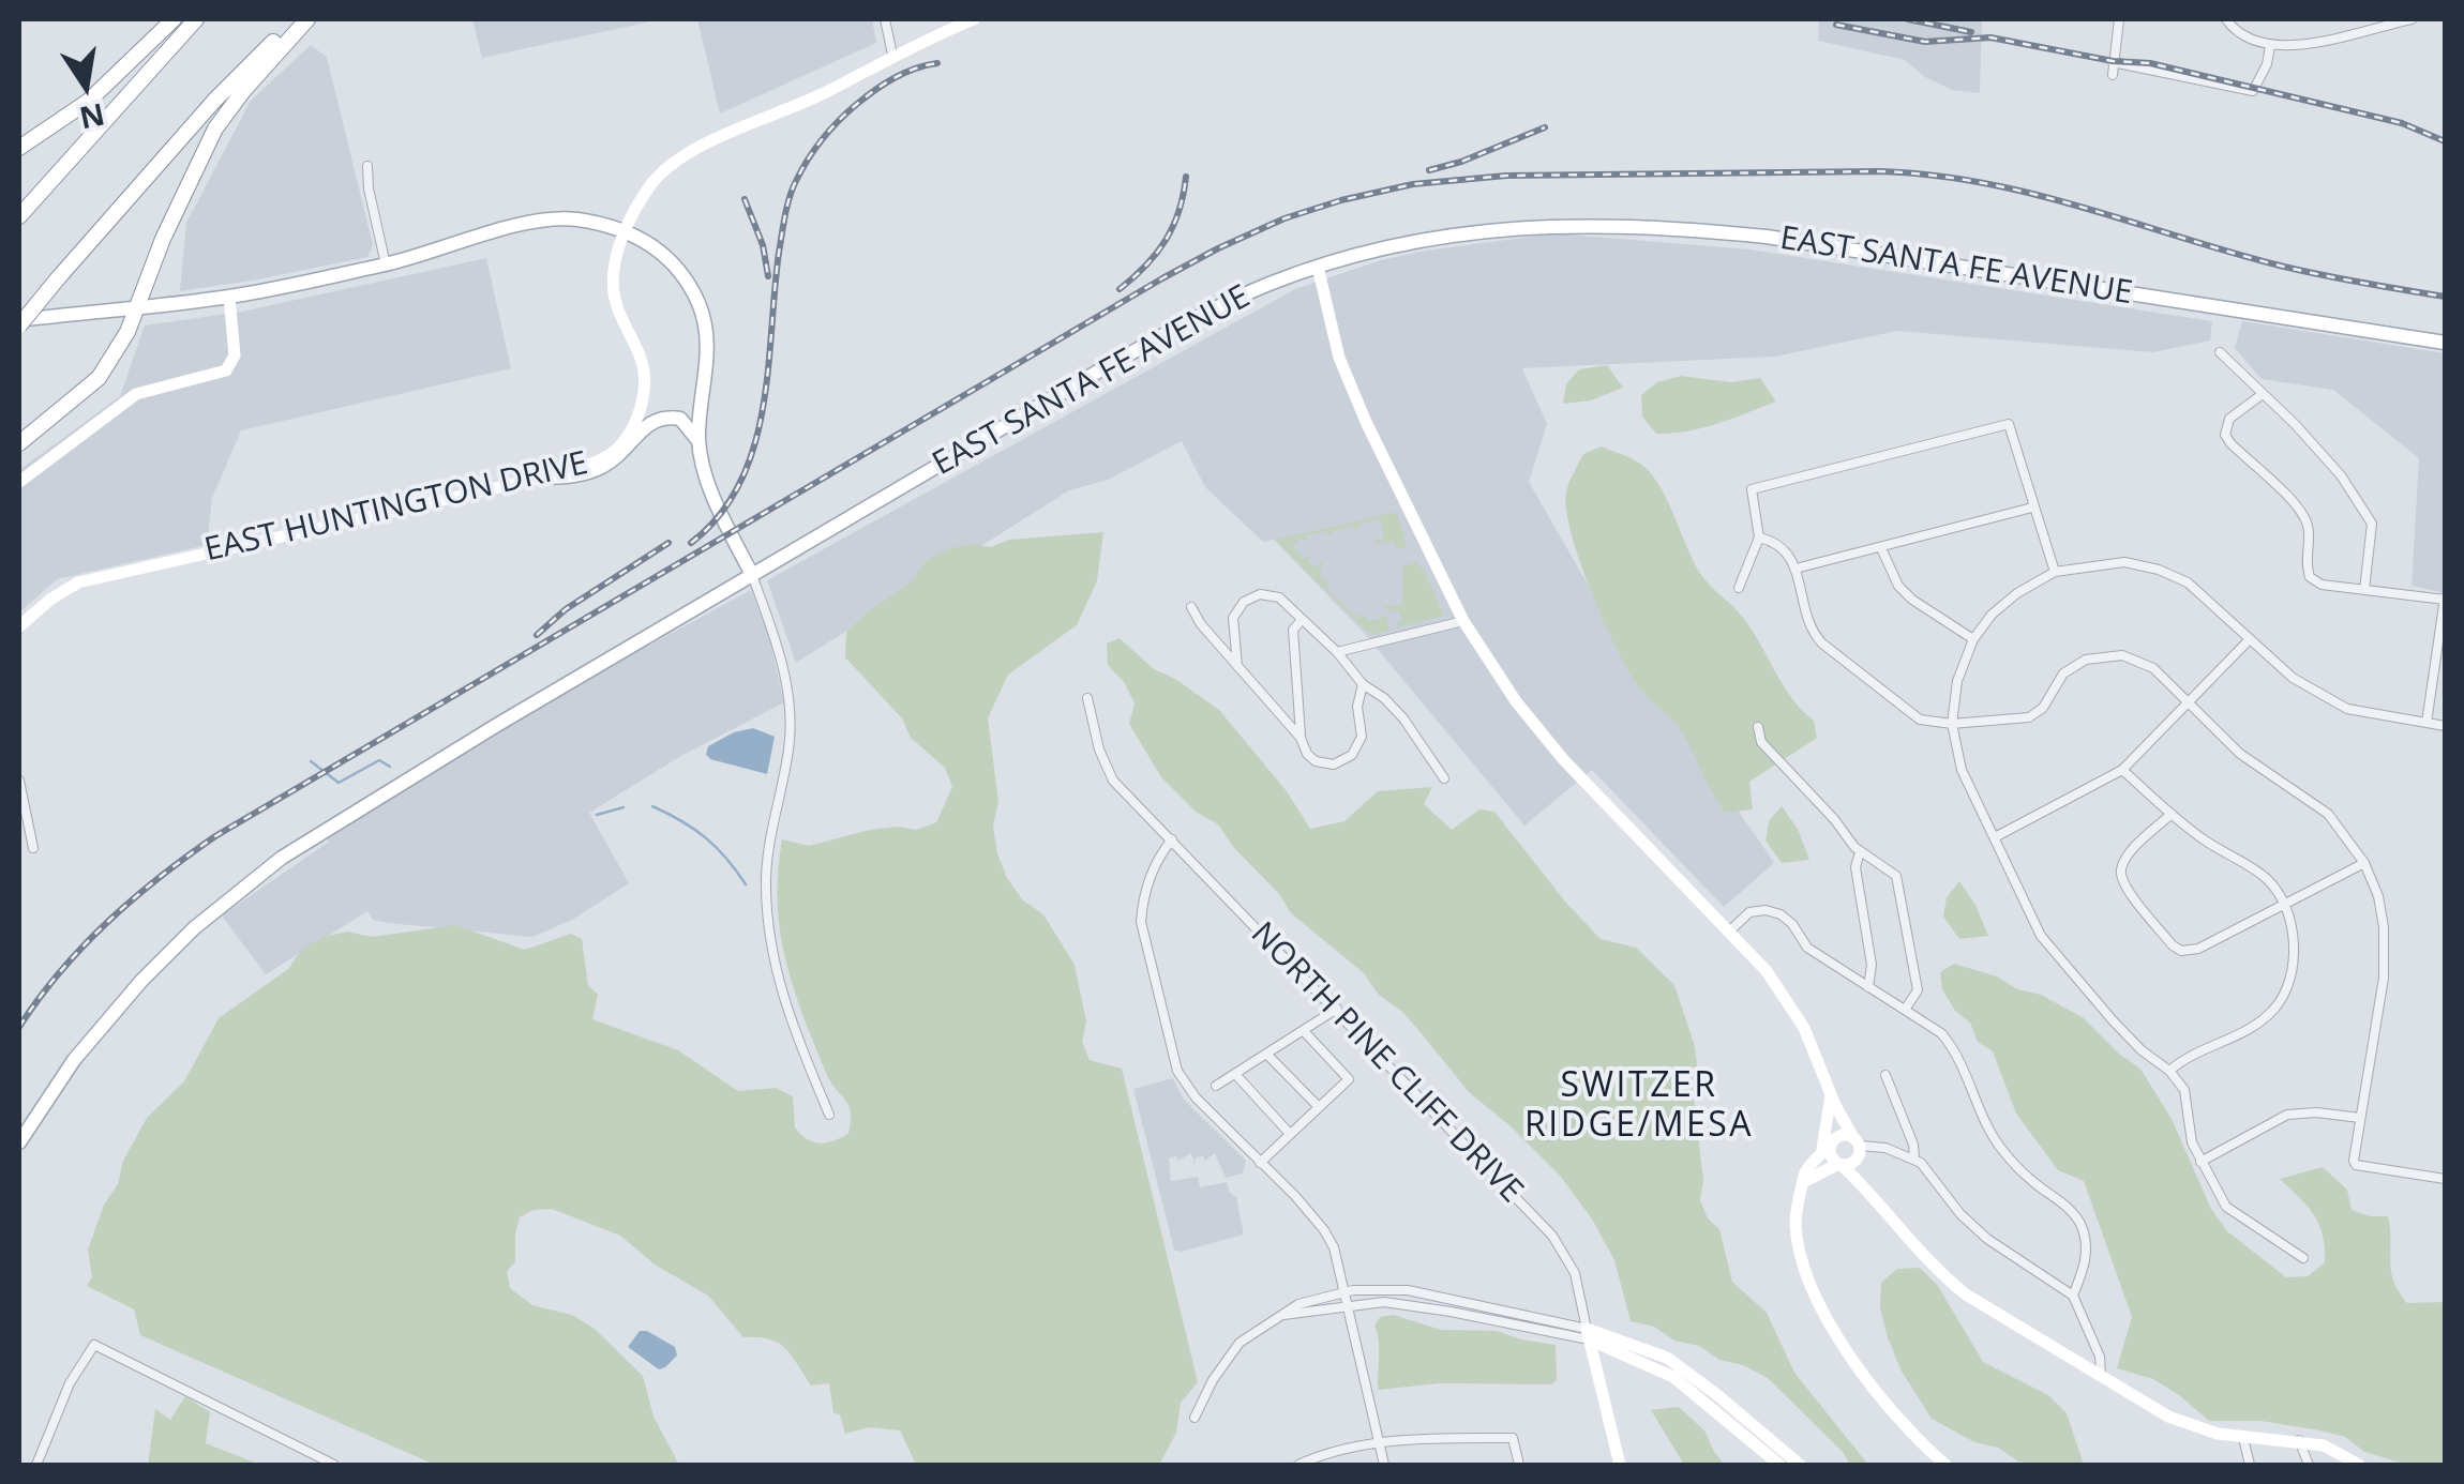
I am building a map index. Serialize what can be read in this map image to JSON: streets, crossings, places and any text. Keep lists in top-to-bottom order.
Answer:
{
  "streets": {
    "main road": ["EAST SANTA FE AVENUE"],
    "street": ["EAST HUNTINGTON DRIVE", "NORTH PINE CLIFF DRIVE"]
  },
  "districts": ["SWITZER RIDGE/MESA"],
  "north": "bottom"
}
